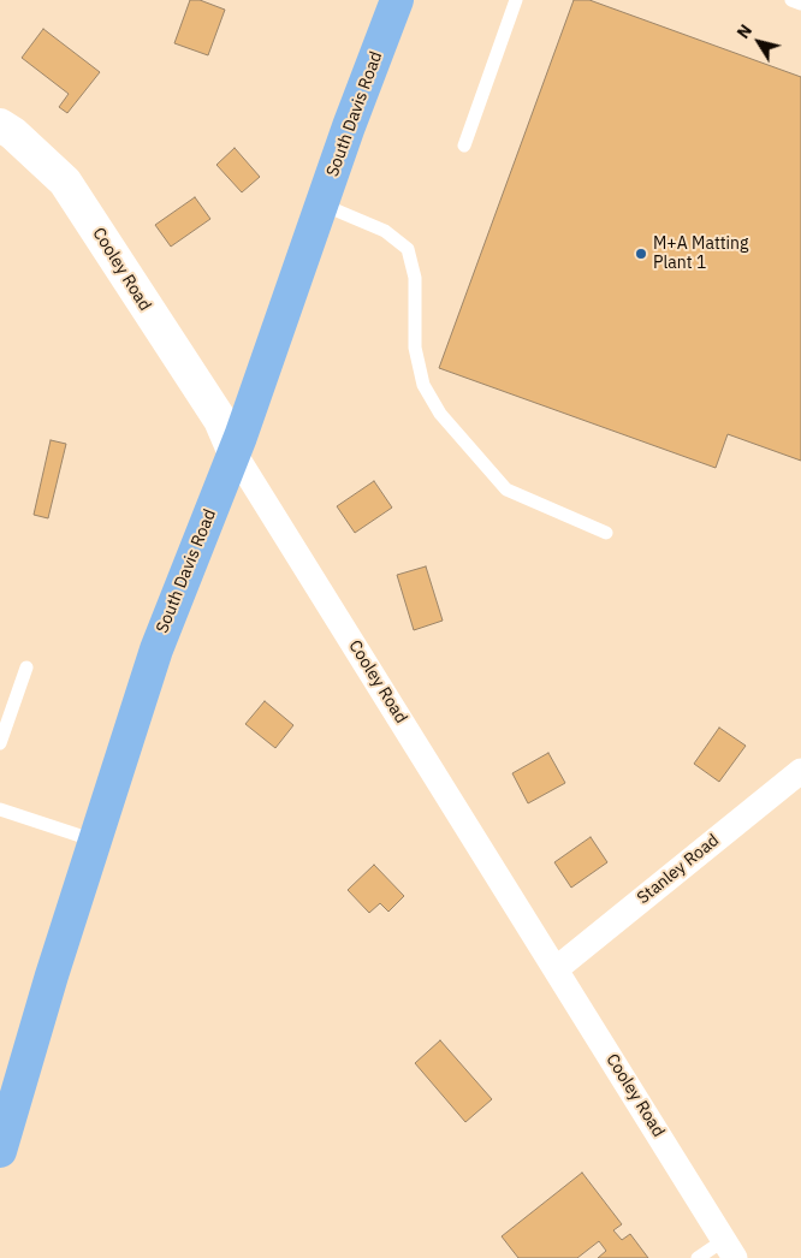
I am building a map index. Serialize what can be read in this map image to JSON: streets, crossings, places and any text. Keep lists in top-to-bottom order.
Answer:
{
  "streets": {
    "main road": ["South Davis Road"],
    "street": ["Cooley Road", "Stanley Road"]
  },
  "crossings": [
    ["South Davis Road", "Cooley Road"],
    ["Cooley Road", "Stanley Road"]
  ],
  "places": ["M+A Matting Plant 1"],
  "north": "top left"
}
